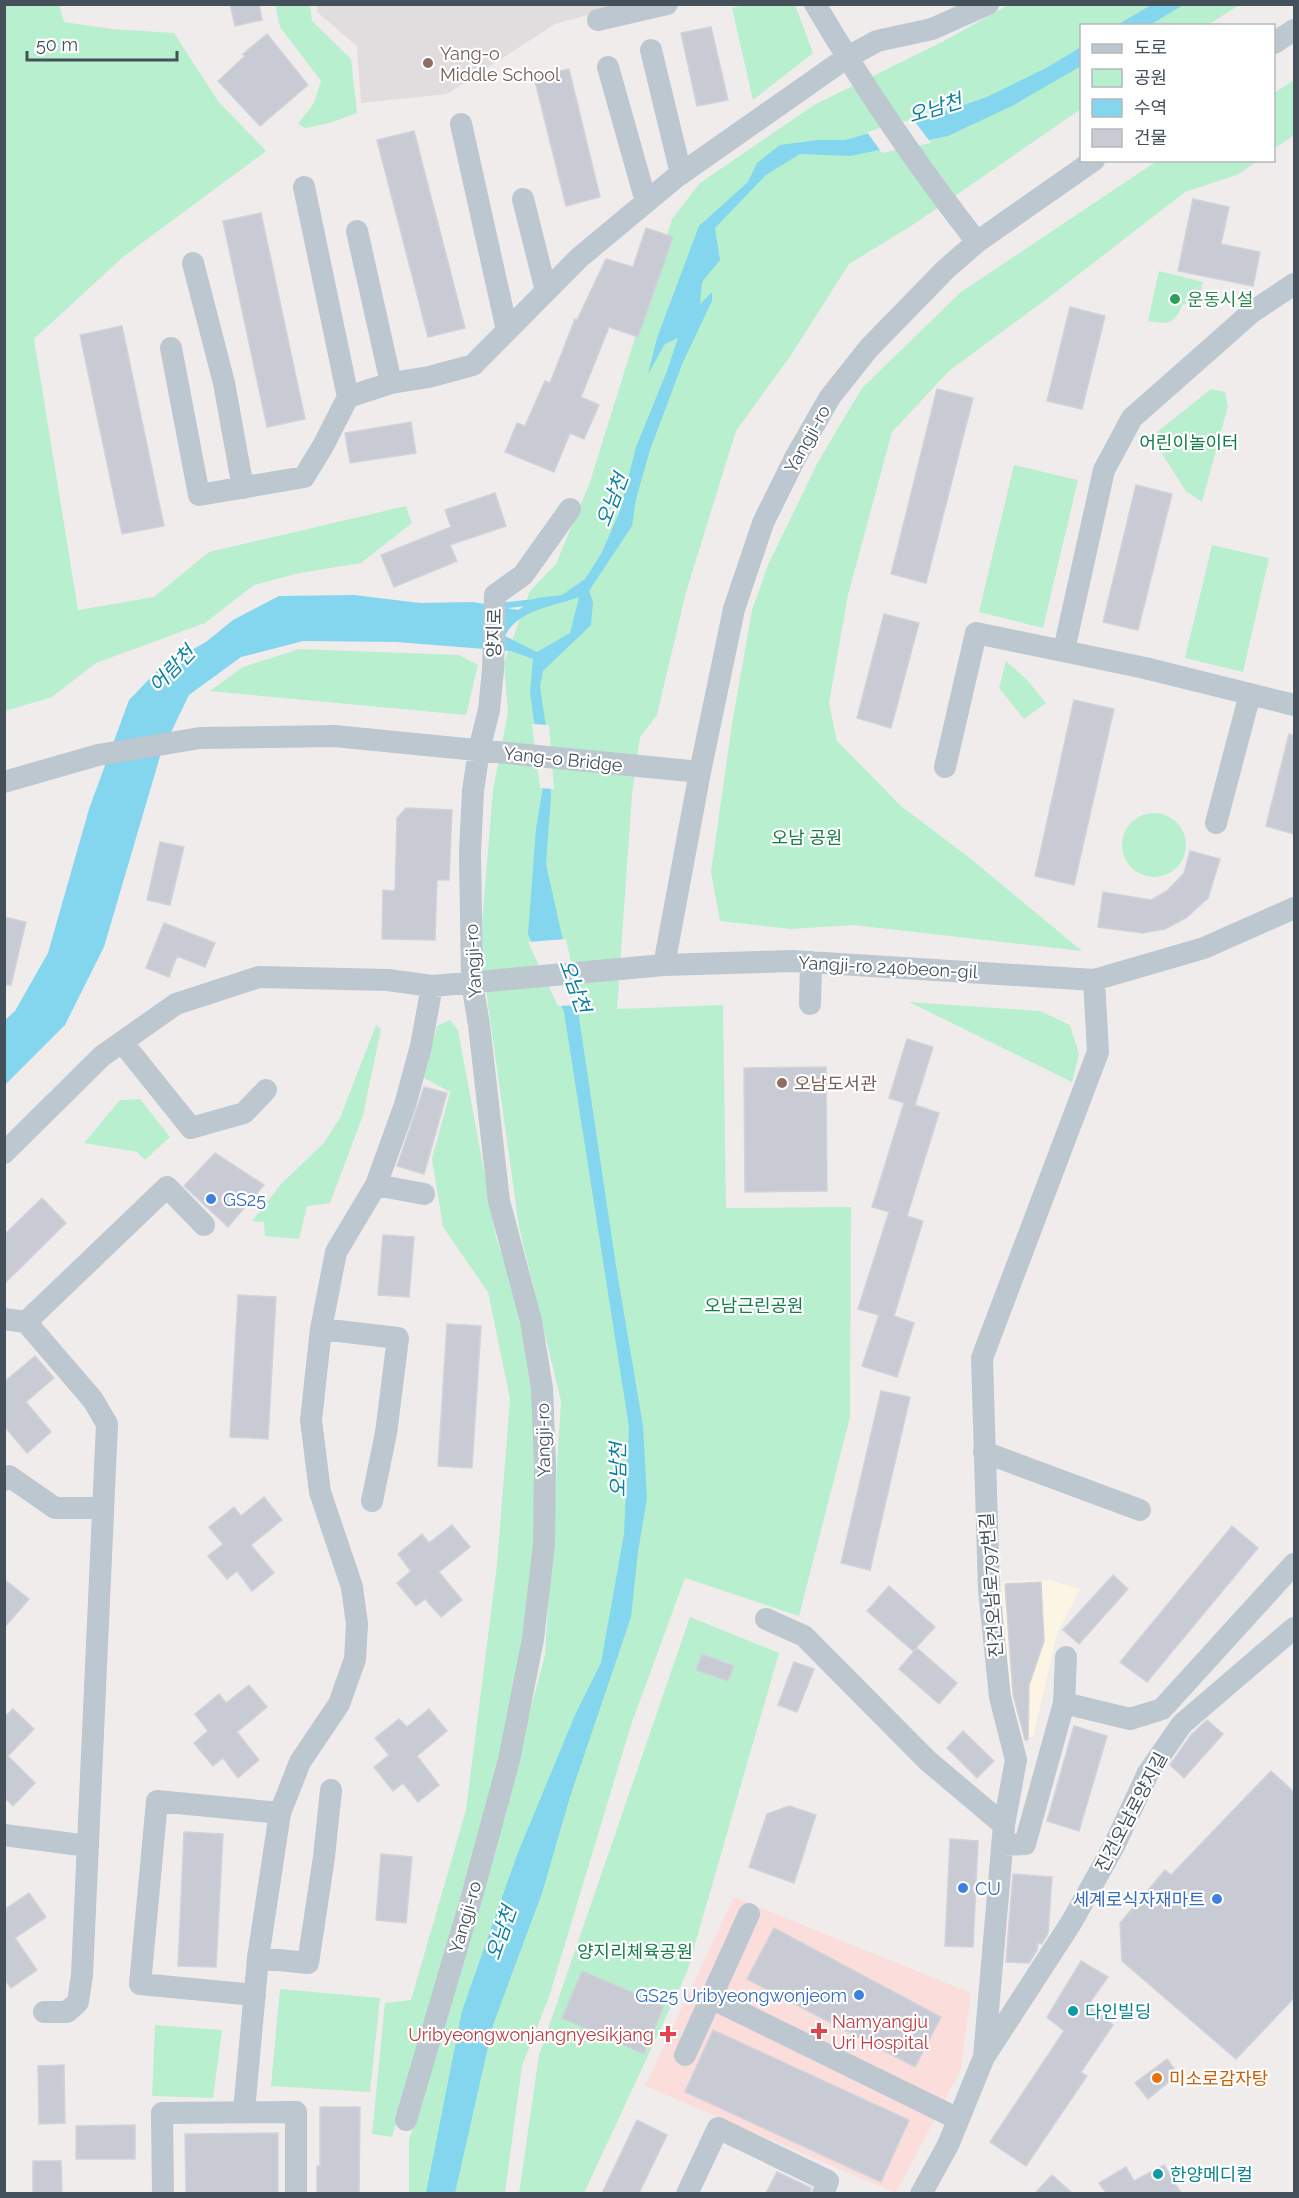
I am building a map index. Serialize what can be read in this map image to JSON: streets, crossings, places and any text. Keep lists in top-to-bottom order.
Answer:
{
  "streets": {
    "street": [
      "Yangji-ro",
      "양지로",
      "Yang-o Bridge",
      "Yangji-ro 240beon-gil",
      "진건오남로797번길",
      "진건오남로양지길"
    ]
  },
  "crossings": [
    ["Yangji-ro", "양지로"],
    ["Yangji-ro", "Yang-o Bridge"],
    ["Yangji-ro", "Yangji-ro 240beon-gil"],
    ["Yangji-ro 240beon-gil", "진건오남로797번길"],
    ["진건오남로797번길", "진건오남로양지길"]
  ],
  "water": ["오남천", "어람천"],
  "parks": [
    "어린이놀이터",
    "오남 공원",
    "오남근린공원",
    "양지리체육공원"
  ],
  "places": {
    "other": [
      "Yang-o Middle School",
      "운동시설",
      "오남도서관",
      "GS25",
      "CU",
      "세계로식자재마트",
      "GS25 Uribyeongwonjeom",
      "다인빌딩",
      "미소로감자탕",
      "한양메디컬"
    ],
    "health": ["Namyangju Uri Hospital", "Uribyeongwonjangnyesikjang"]
  },
  "legend": [
    "도로",
    "공원",
    "수역",
    "건물"
  ],
  "scale_bar": "50 m"
}
